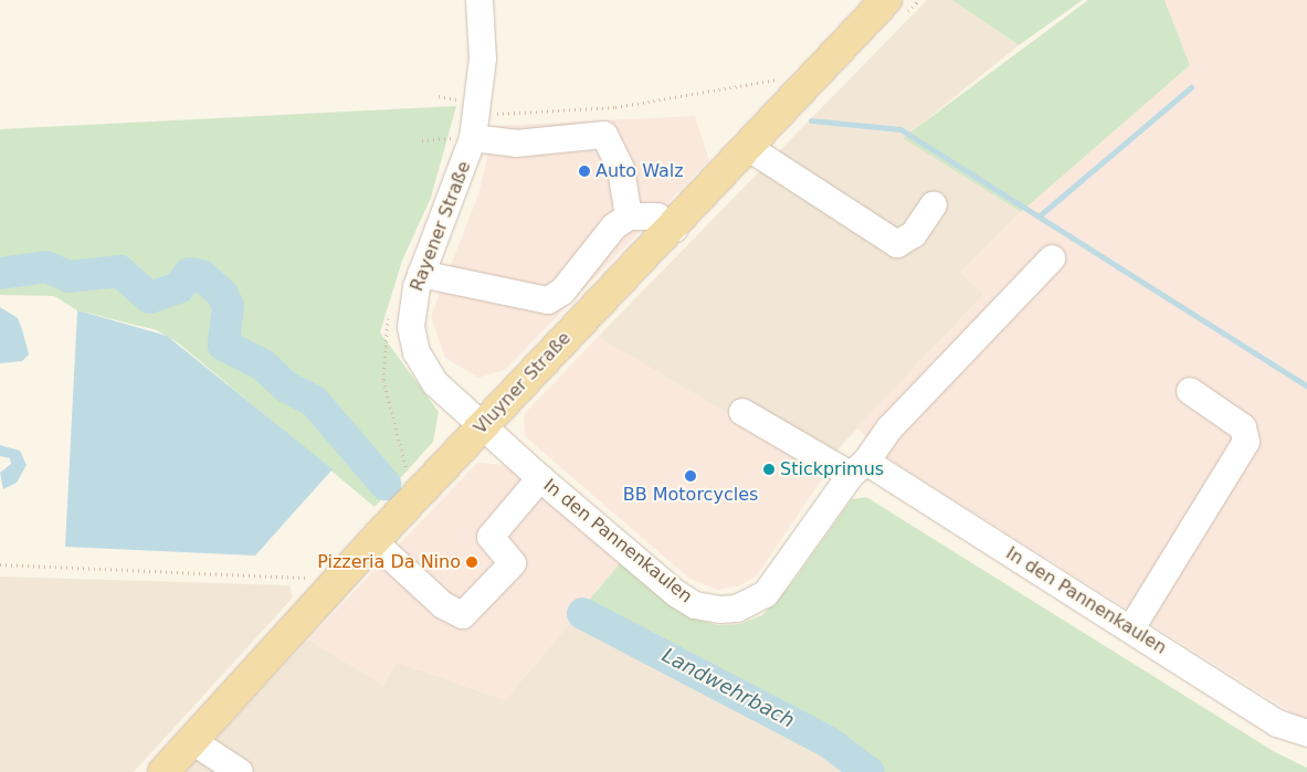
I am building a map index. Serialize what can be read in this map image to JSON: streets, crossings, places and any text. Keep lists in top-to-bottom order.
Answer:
{
  "streets": {
    "main road": ["Vluyner Straße"],
    "street": ["Rayener Straße", "In den Pannenkaulen"]
  },
  "crossings": [
    ["Rayener Straße", "Vluyner Straße"],
    ["Rayener Straße", "In den Pannenkaulen"],
    ["Vluyner Straße", "In den Pannenkaulen"]
  ],
  "water": ["Landwehrbach"],
  "places": [
    "Auto Walz",
    "Stickprimus",
    "BB Motorcycles",
    "Pizzeria Da Nino"
  ]
}
